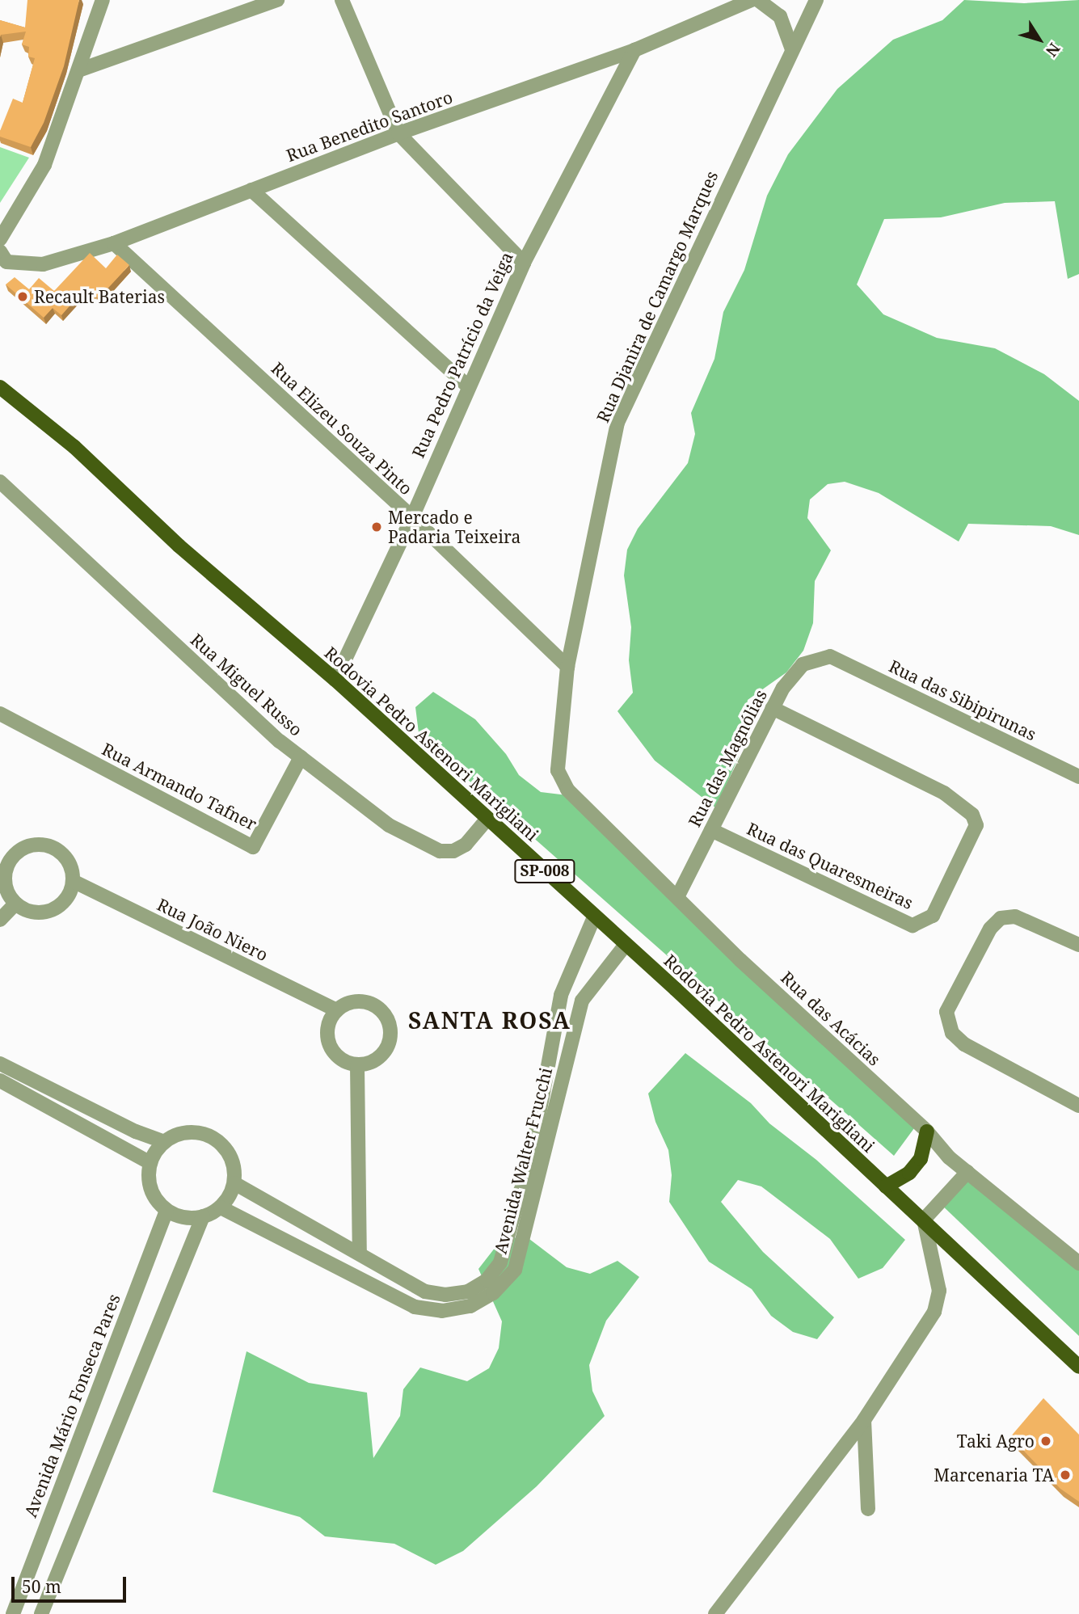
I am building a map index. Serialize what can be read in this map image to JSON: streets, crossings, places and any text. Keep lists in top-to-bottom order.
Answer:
{
  "streets": {
    "main road": ["Rodovia Pedro Astenori Marigliani", "SP-008"],
    "street": [
      "Rua Benedito Santoro",
      "Rua Djanira de Camargo Marques",
      "Rua Pedro Patrício da Veiga",
      "Rua Elizeu Souza Pinto",
      "Rua Miguel Russo",
      "Rua das Sibipirunas",
      "Rua das Magnólias",
      "Rua Armando Tafner",
      "Rua das Quaresmeiras",
      "Rua João Niero",
      "Rua das Acácias",
      "Avenida Walter Frucchi",
      "Avenida Mário Fonseca Pares"
    ]
  },
  "crossings": [
    ["Rua Benedito Santoro", "Rua Pedro Patrício da Veiga"],
    ["Rua Benedito Santoro", "Rua Elizeu Souza Pinto"],
    ["Rua Djanira de Camargo Marques", "Rua Elizeu Souza Pinto"],
    ["Rua Djanira de Camargo Marques", "Rua das Acácias"],
    ["Rua Pedro Patrício da Veiga", "Rua Elizeu Souza Pinto"],
    ["Rua Pedro Patrício da Veiga", "Rodovia Pedro Astenori Marigliani"],
    ["Rua Miguel Russo", "Rodovia Pedro Astenori Marigliani"],
    ["Rua Miguel Russo", "Rua Armando Tafner"],
    ["Rua das Sibipirunas", "Rua das Magnólias"],
    ["Rodovia Pedro Astenori Marigliani", "Avenida Walter Frucchi"],
    ["Rua das Magnólias", "Rua das Quaresmeiras"],
    ["Rua das Magnólias", "Rua das Acácias"],
    ["Avenida Walter Frucchi", "Avenida Mário Fonseca Pares"]
  ],
  "districts": ["SANTA ROSA"],
  "places": [
    "Recault Baterias",
    "Mercado e Padaria Teixeira",
    "Taki Agro",
    "Marcenaria TA"
  ],
  "scale_bar": "50 m",
  "north": "bottom right"
}
